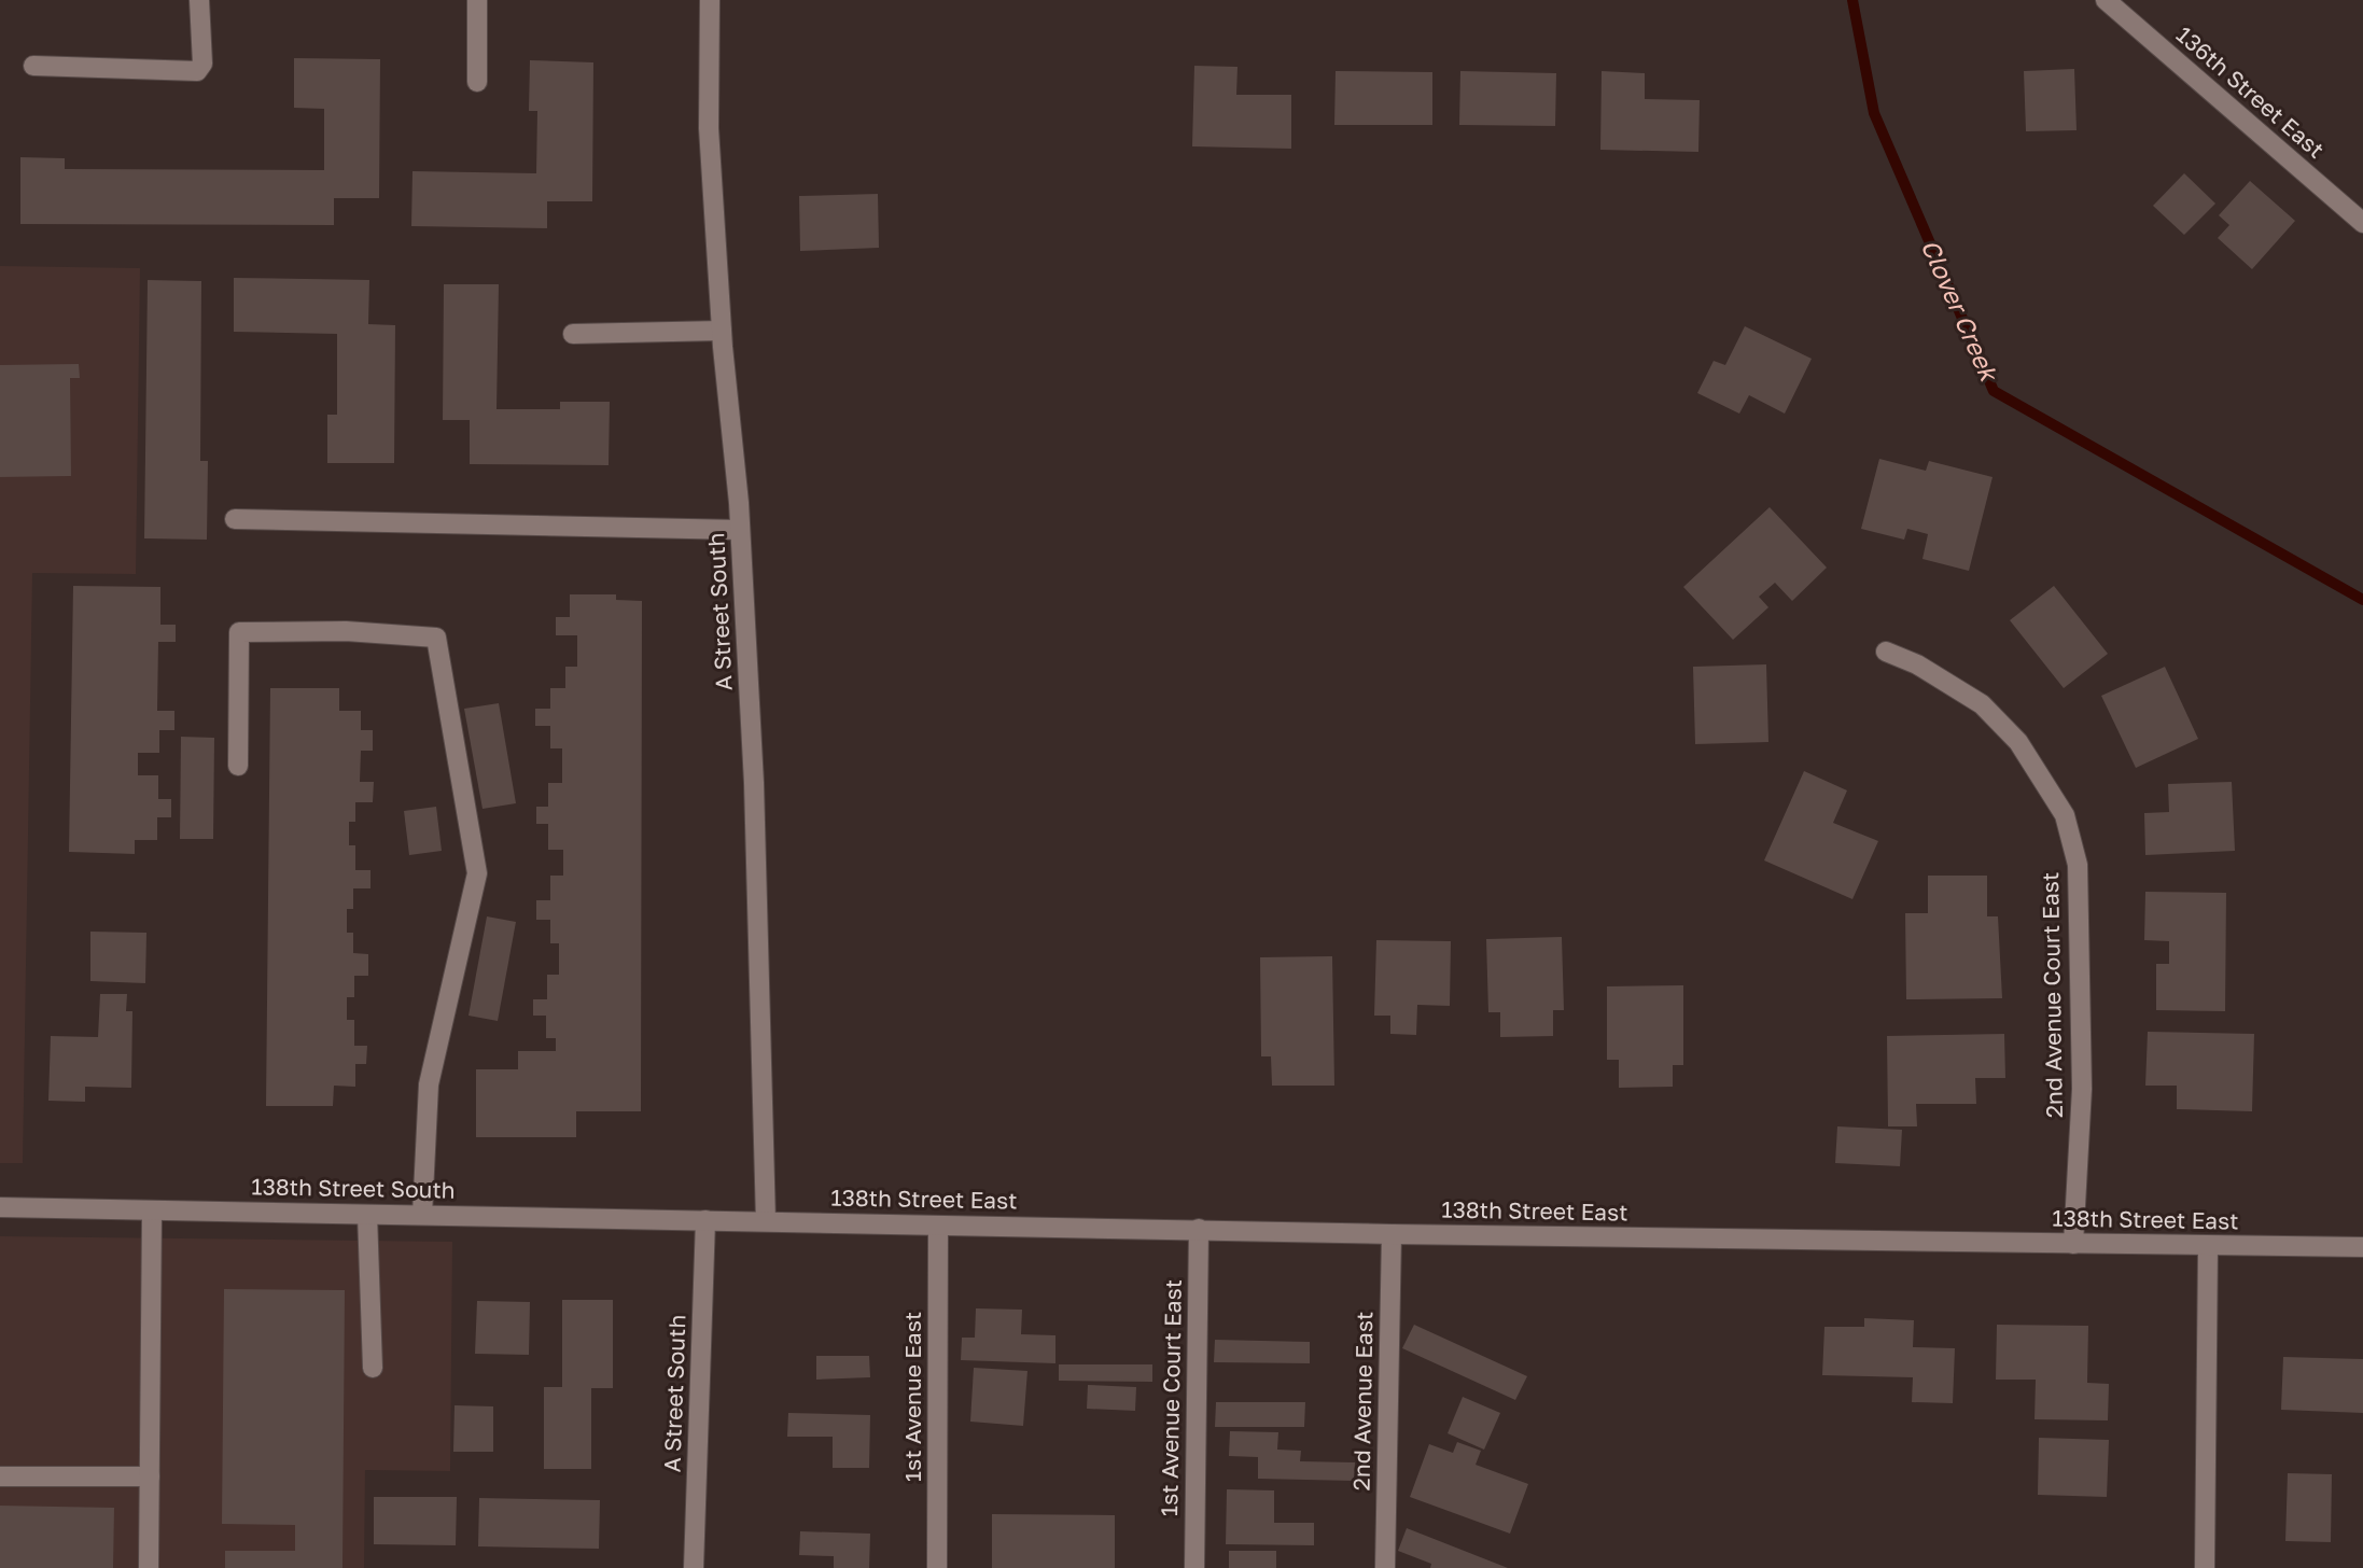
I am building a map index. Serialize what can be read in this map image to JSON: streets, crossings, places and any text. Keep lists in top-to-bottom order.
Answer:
{
  "streets": {
    "street": [
      "136th Street East",
      "A Street South",
      "2nd Avenue Court East",
      "138th Street South",
      "138th Street East",
      "1st Avenue East",
      "1st Avenue Court East",
      "2nd Avenue East"
    ]
  },
  "crossings": [
    ["A Street South", "138th Street South"],
    ["A Street South", "138th Street East"],
    ["2nd Avenue Court East", "138th Street East"],
    ["138th Street South", "138th Street East"],
    ["138th Street East", "1st Avenue East"],
    ["138th Street East", "1st Avenue Court East"],
    ["138th Street East", "2nd Avenue East"]
  ],
  "water": ["Clover Creek"]
}
